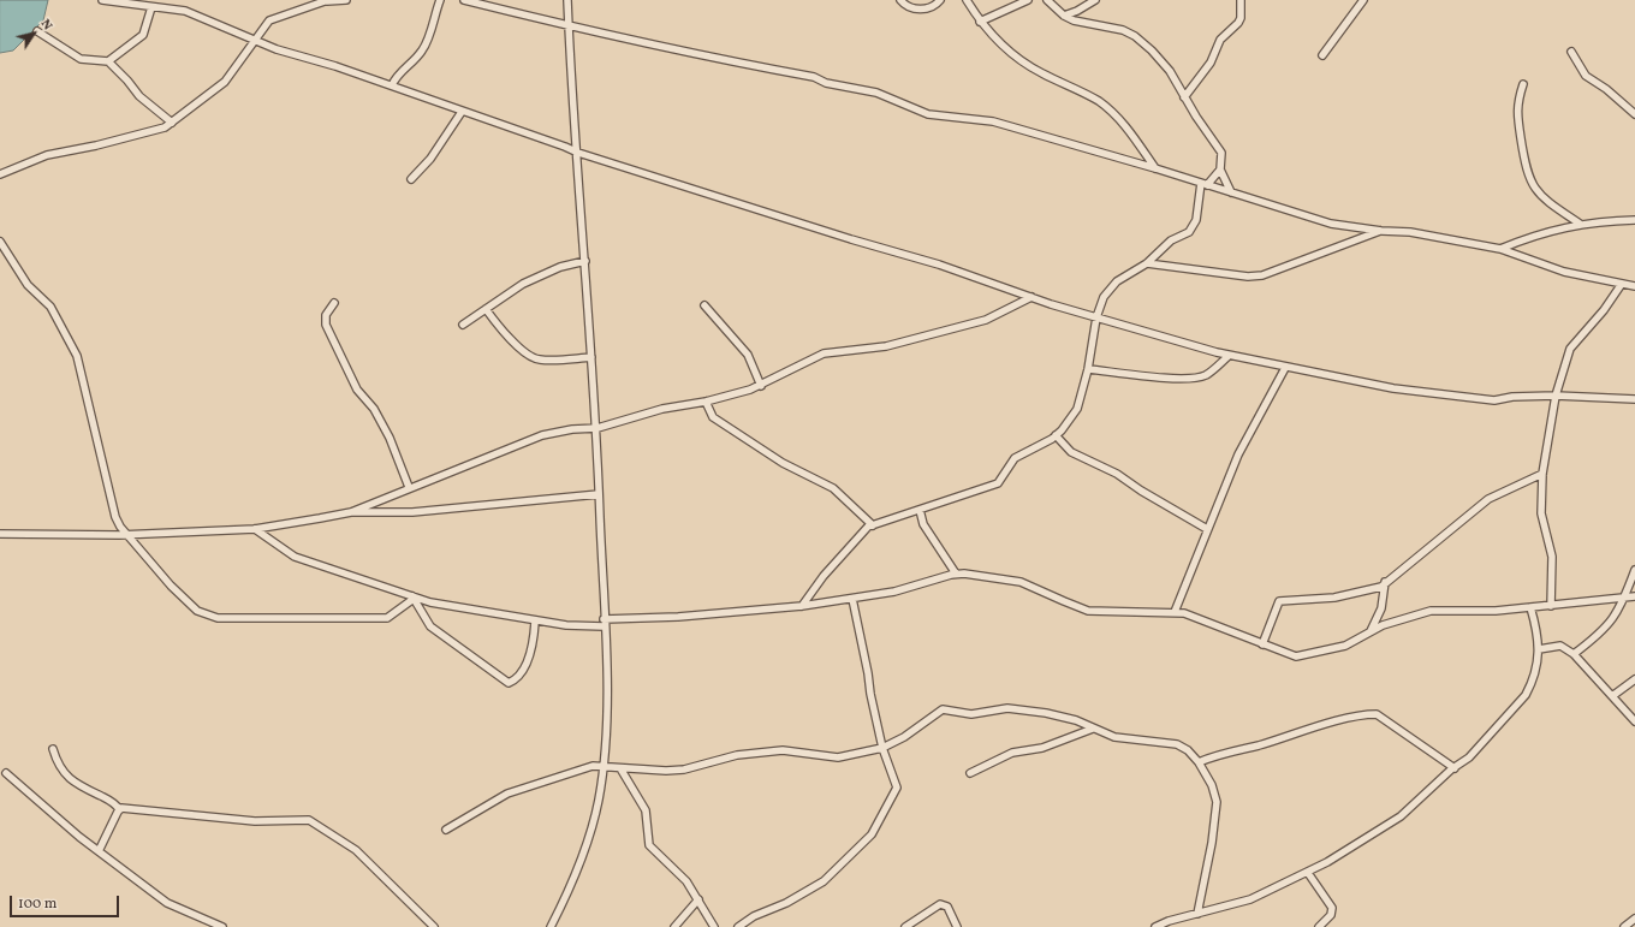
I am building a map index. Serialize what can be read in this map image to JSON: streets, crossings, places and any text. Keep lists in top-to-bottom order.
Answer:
{
  "scale_bar": "100 m",
  "north": "top right"
}
